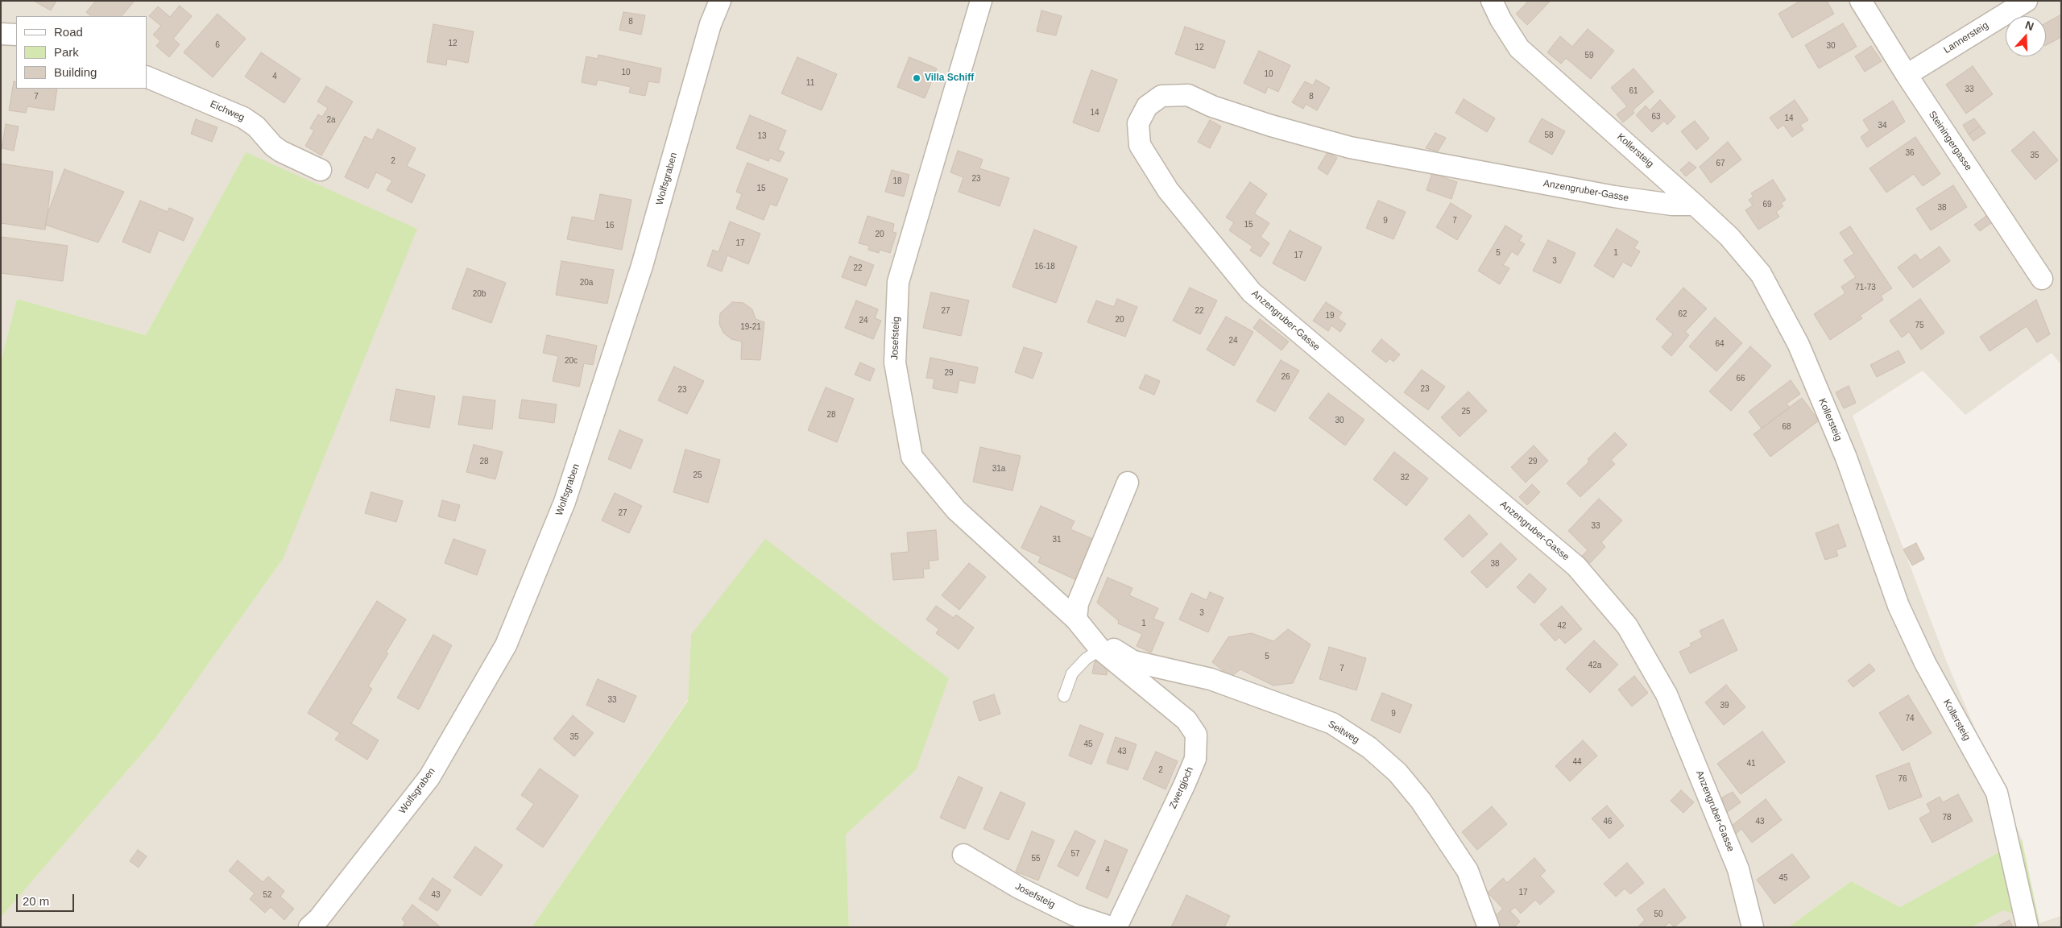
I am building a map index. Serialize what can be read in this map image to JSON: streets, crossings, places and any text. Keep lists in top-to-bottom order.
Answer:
{
  "streets": {
    "street": [
      "Lannersteig",
      "Eichweg",
      "Steiningergasse",
      "Kollersteig",
      "Wolfsgraben",
      "Anzengruber-Gasse",
      "Josefsteig",
      "Seitweg",
      "Zwergjoch"
    ]
  },
  "crossings": [
    ["Lannersteig", "Steiningergasse"],
    ["Kollersteig", "Anzengruber-Gasse"],
    ["Josefsteig", "Seitweg"],
    ["Josefsteig", "Zwergjoch"],
    ["Seitweg", "Zwergjoch"]
  ],
  "places": ["Villa Schiff"],
  "house_numbers": [
    "8",
    "12",
    "6",
    "30",
    "12",
    "59",
    "10",
    "10",
    "4",
    "11",
    "33",
    "61",
    "7",
    "8",
    "14",
    "63",
    "14",
    "2a",
    "34",
    "58",
    "13",
    "36",
    "35",
    "2",
    "67",
    "23",
    "18",
    "15",
    "69",
    "38",
    "9",
    "7",
    "15",
    "16",
    "20",
    "17",
    "5",
    "1",
    "17",
    "3",
    "16-18",
    "22",
    "20a",
    "71-73",
    "20b",
    "27",
    "22",
    "62",
    "19",
    "20",
    "24",
    "75",
    "19-21",
    "24",
    "64",
    "20c",
    "29",
    "26",
    "66",
    "23",
    "23",
    "25",
    "28",
    "30",
    "68",
    "28",
    "29",
    "31a",
    "25",
    "32",
    "27",
    "33",
    "31",
    "38",
    "3",
    "1",
    "42",
    "5",
    "42a",
    "7",
    "33",
    "39",
    "9",
    "74",
    "35",
    "45",
    "43",
    "44",
    "41",
    "2",
    "76",
    "78",
    "46",
    "43",
    "57",
    "55",
    "4",
    "45",
    "17",
    "52",
    "43",
    "50"
  ],
  "legend": ["Road", "Park", "Building"],
  "scale_bar": "20 m",
  "north": "top"
}
